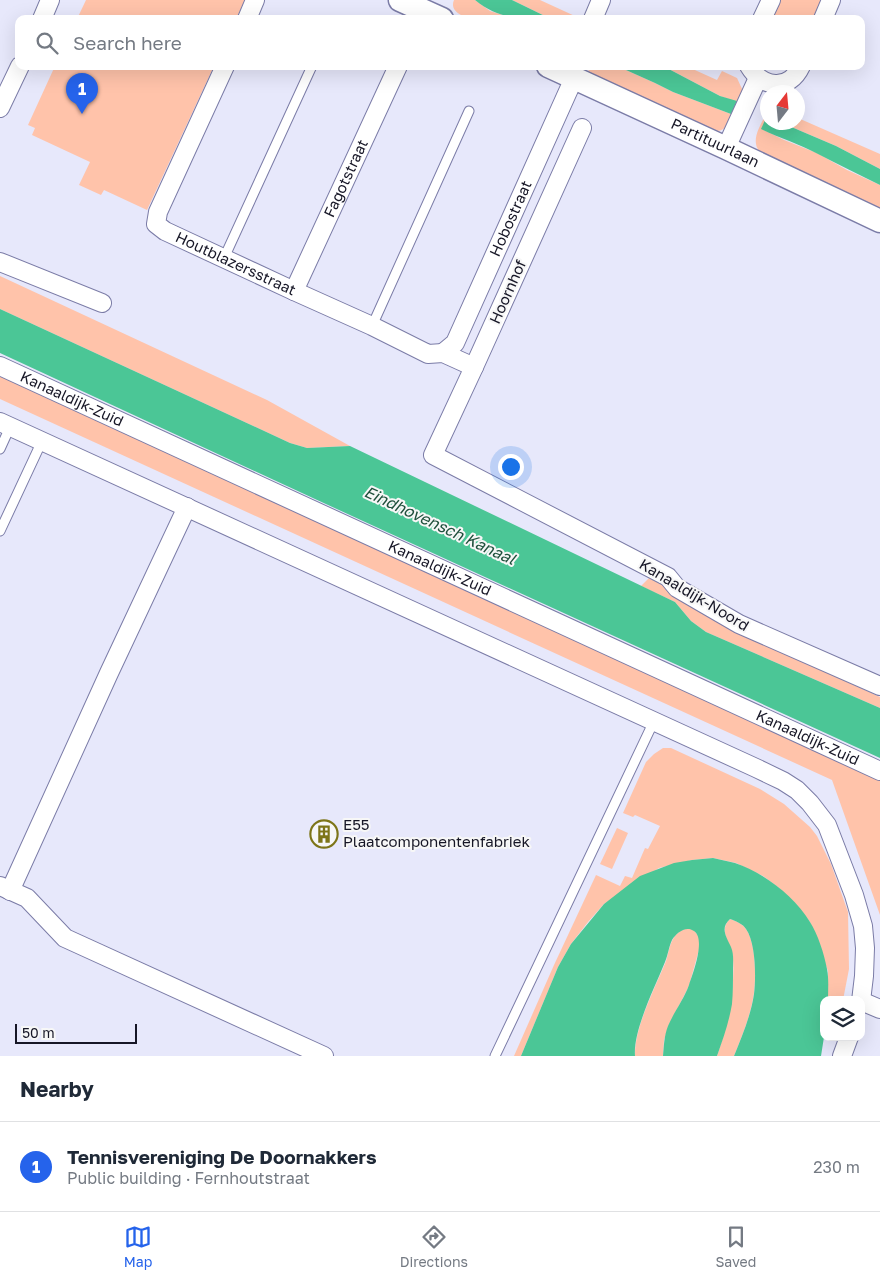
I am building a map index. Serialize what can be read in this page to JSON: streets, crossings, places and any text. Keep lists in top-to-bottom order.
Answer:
{
  "streets": {
    "street": [
      "Partituurlaan",
      "Fagotstraat",
      "Hobostraat",
      "Houtblazersstraat",
      "Hoornhof",
      "Kanaaldijk-Zuid",
      "Kanaaldijk-Noord"
    ]
  },
  "crossings": [
    ["Partituurlaan", "Hobostraat"],
    ["Fagotstraat", "Houtblazersstraat"],
    ["Hobostraat", "Houtblazersstraat"],
    ["Houtblazersstraat", "Hoornhof"],
    ["Hoornhof", "Kanaaldijk-Noord"]
  ],
  "water": ["Eindhovensch Kanaal"],
  "places": {
    "building": ["E55 Plaatcomponentenfabriek"]
  },
  "scale_bar": "50 m",
  "north": "top",
  "page": {
    "search": "Search here",
    "pins": "1",
    "scale": "50 m",
    "heading": "Nearby",
    "list": [
      {
        "mark": "1",
        "name": "Tennisvereniging De Doornakkers",
        "note": "Public building · Fernhoutstraat",
        "value": "230 m"
      }
    ],
    "nav": ["Map", "Directions", "Saved"]
  }
}
